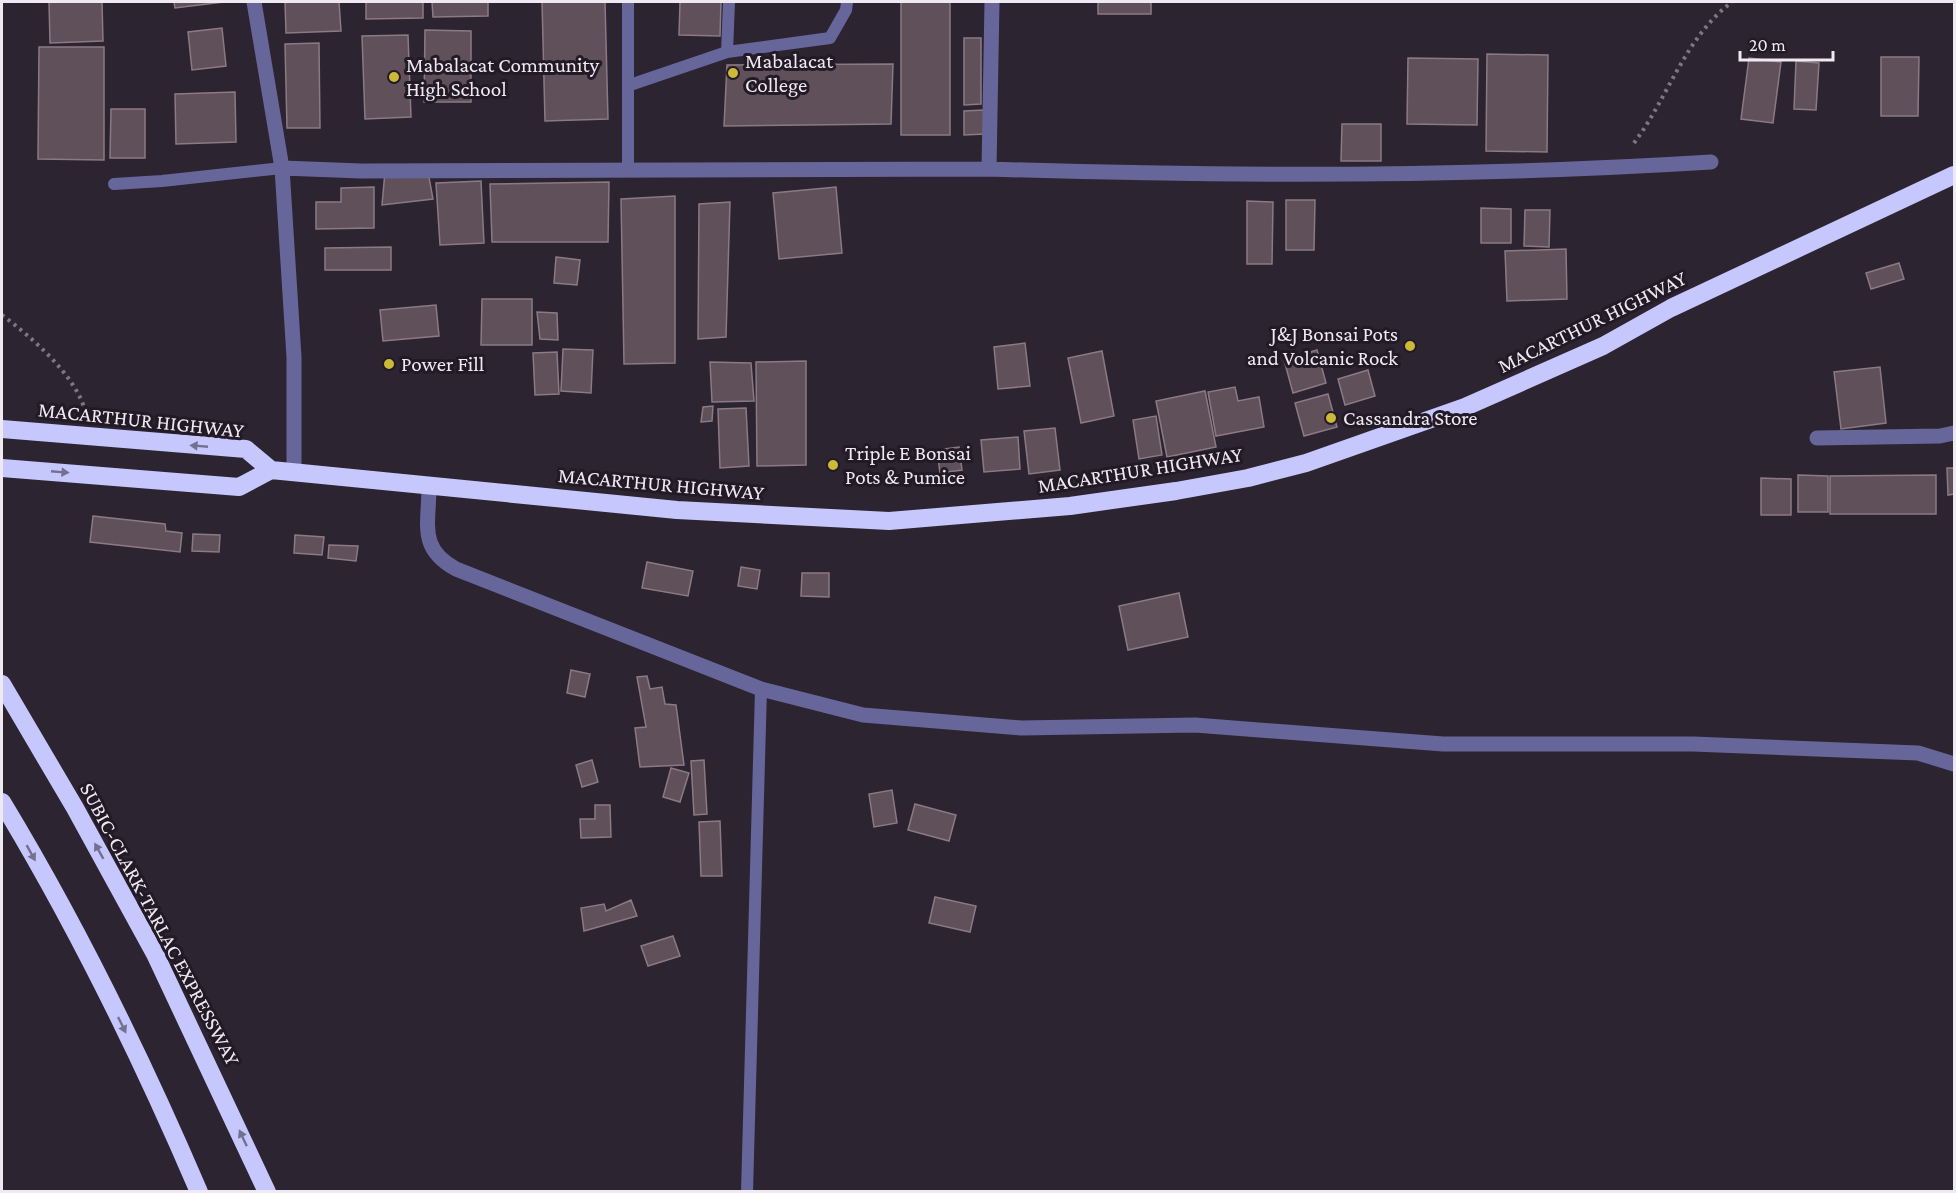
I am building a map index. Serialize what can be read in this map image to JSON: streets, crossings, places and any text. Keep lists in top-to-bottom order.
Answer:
{
  "streets": {
    "highway": ["MACARTHUR HIGHWAY", "SUBIC-CLARK-TARLAC EXPRESSWAY"]
  },
  "places": [
    "Mabalacat College",
    "Mabalacat Community High School",
    "J&J Bonsai Pots and Volcanic Rock",
    "Power Fill",
    "Cassandra Store",
    "Triple E Bonsai Pots & Pumice"
  ],
  "scale_bar": "20 m"
}
